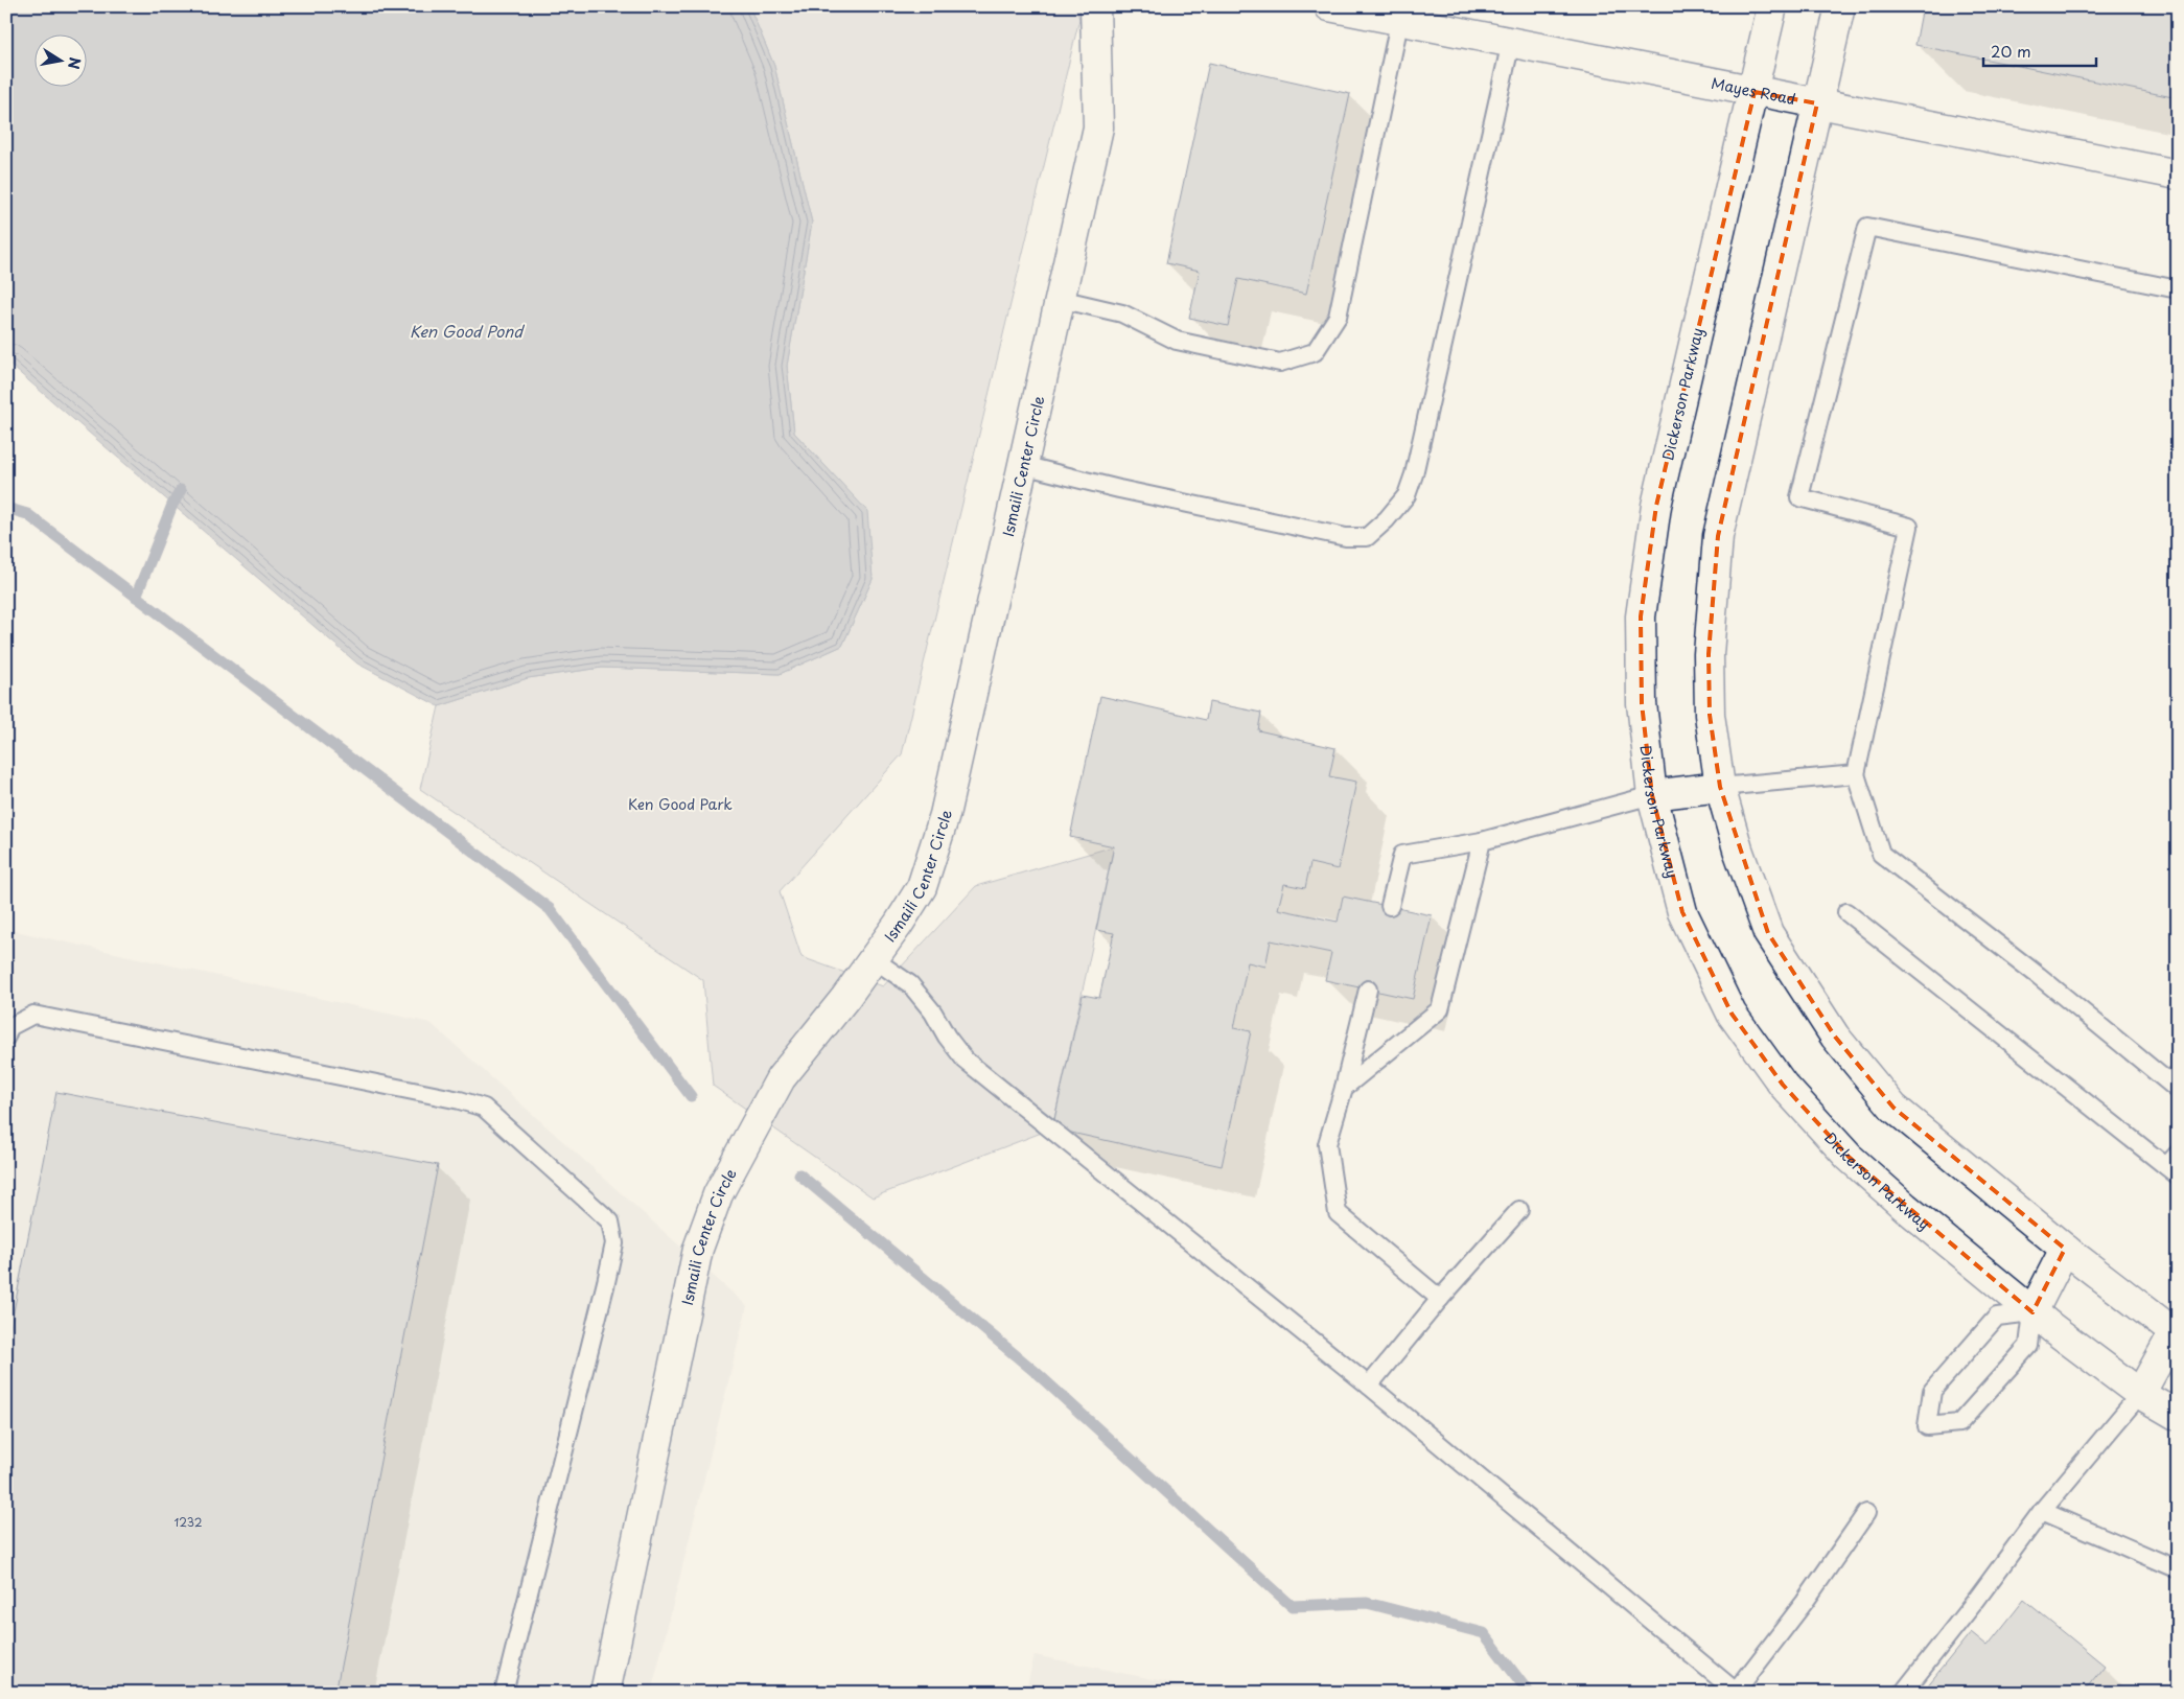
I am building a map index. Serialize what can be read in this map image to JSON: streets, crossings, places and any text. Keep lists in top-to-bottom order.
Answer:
{
  "streets": {
    "street": ["Mayes Road", "Dickerson Parkway", "Ismaili Center Circle"]
  },
  "crossings": [
    ["Mayes Road", "Dickerson Parkway"]
  ],
  "water": ["Ken Good Pond"],
  "parks": ["Ken Good Park"],
  "house_numbers": ["1232"],
  "scale_bar": "20 m",
  "north": "right"
}
